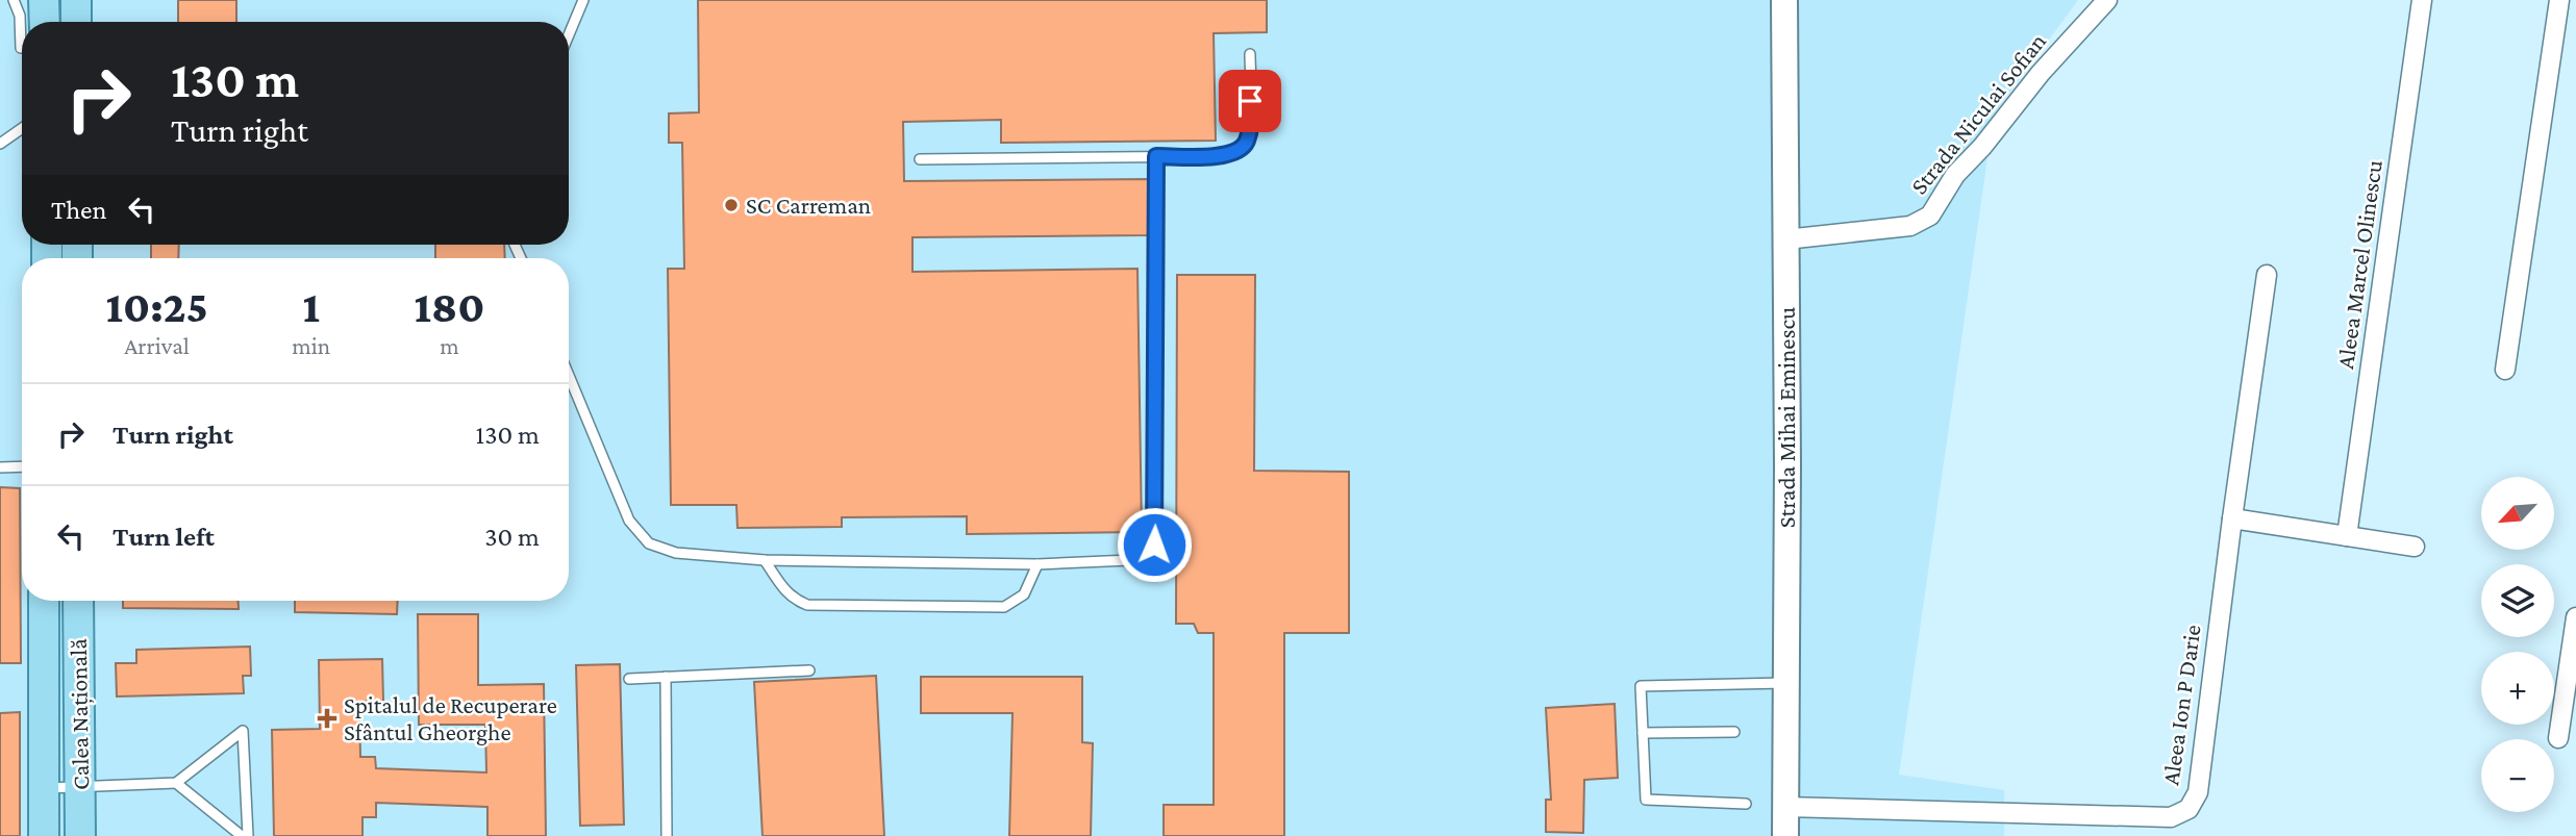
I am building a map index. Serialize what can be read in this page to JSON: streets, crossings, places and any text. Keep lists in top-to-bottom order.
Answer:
{
  "streets": {
    "main road": ["Calea Națională"],
    "street": [
      "Strada Niculai Sofian",
      "Aleea Marcel Olinescu",
      "Strada Mihai Eminescu",
      "Aleea Ion P Darie"
    ]
  },
  "crossings": [
    ["Strada Niculai Sofian", "Strada Mihai Eminescu"],
    ["Strada Mihai Eminescu", "Aleea Ion P Darie"]
  ],
  "places": {
    "other": ["SC Carreman"],
    "health": ["Spitalul de Recuperare Sfântul Gheorghe"]
  },
  "north": "bottom left",
  "page": {
    "turn": ["130 m", "Turn right"],
    "then": "Then",
    "eta": [
      "10:25",
      "Arrival",
      "1",
      "min",
      "180",
      "m"
    ],
    "list": [
      {
        "name": "Turn right",
        "value": "130 m"
      },
      {
        "name": "Turn left",
        "value": "30 m"
      }
    ],
    "map_buttons": ["+", "−"]
  }
}
